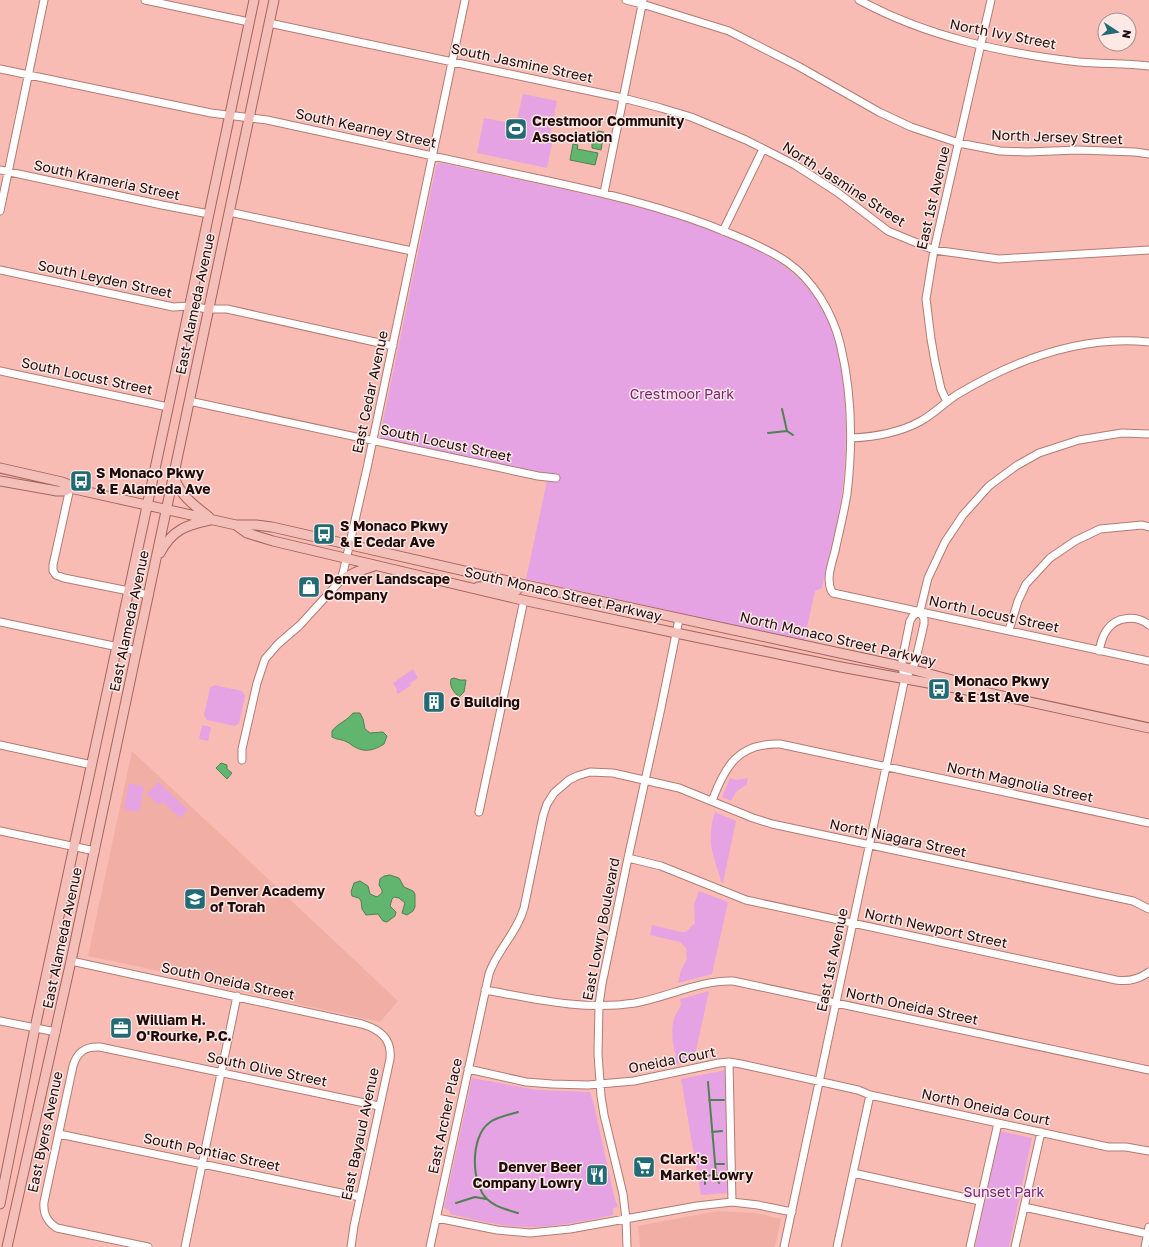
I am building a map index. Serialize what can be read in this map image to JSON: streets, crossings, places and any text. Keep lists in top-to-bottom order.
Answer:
{
  "streets": {
    "main road": ["East Alameda Avenue", "South Monaco Street Parkway", "North Monaco Street Parkway"],
    "street": [
      "North Ivy Street",
      "South Jasmine Street",
      "South Kearney Street",
      "North Jersey Street",
      "South Krameria Street",
      "North Jasmine Street",
      "East 1st Avenue",
      "South Leyden Street",
      "South Locust Street",
      "East Cedar Avenue",
      "North Locust Street",
      "North Magnolia Street",
      "North Niagara Street",
      "North Newport Street",
      "East Lowry Boulevard",
      "South Oneida Street",
      "North Oneida Street",
      "Oneida Court",
      "South Olive Street",
      "North Oneida Court",
      "East Archer Place",
      "East Byers Avenue",
      "East Bayaud Avenue",
      "South Pontiac Street"
    ]
  },
  "crossings": [
    ["North Ivy Street", "East 1st Avenue"],
    ["South Jasmine Street", "North Jasmine Street"],
    ["South Jasmine Street", "East Alameda Avenue"],
    ["South Jasmine Street", "East Cedar Avenue"],
    ["South Kearney Street", "East Alameda Avenue"],
    ["South Kearney Street", "East Cedar Avenue"],
    ["South Kearney Street", "North Locust Street"],
    ["North Jersey Street", "East 1st Avenue"],
    ["South Krameria Street", "East Alameda Avenue"],
    ["North Jasmine Street", "East 1st Avenue"],
    ["East 1st Avenue", "North Locust Street"],
    ["East 1st Avenue", "North Monaco Street Parkway"],
    ["East 1st Avenue", "North Magnolia Street"],
    ["East 1st Avenue", "North Niagara Street"],
    ["East 1st Avenue", "North Newport Street"],
    ["East 1st Avenue", "North Oneida Street"],
    ["East 1st Avenue", "Oneida Court"],
    ["East 1st Avenue", "North Oneida Court"],
    ["South Leyden Street", "East Alameda Avenue"],
    ["South Leyden Street", "East Cedar Avenue"],
    ["East Alameda Avenue", "South Locust Street"],
    ["East Alameda Avenue", "South Monaco Street Parkway"],
    ["East Alameda Avenue", "South Oneida Street"],
    ["South Locust Street", "East Cedar Avenue"],
    ["East Cedar Avenue", "South Monaco Street Parkway"],
    ["South Monaco Street Parkway", "North Monaco Street Parkway"],
    ["South Monaco Street Parkway", "East Lowry Boulevard"],
    ["North Monaco Street Parkway", "East Lowry Boulevard"],
    ["North Magnolia Street", "North Niagara Street"],
    ["North Niagara Street", "East Lowry Boulevard"],
    ["North Niagara Street", "East Archer Place"],
    ["North Newport Street", "East Lowry Boulevard"],
    ["East Lowry Boulevard", "North Oneida Street"],
    ["East Lowry Boulevard", "Oneida Court"],
    ["East Lowry Boulevard", "East Archer Place"],
    ["South Oneida Street", "East Bayaud Avenue"],
    ["Oneida Court", "North Oneida Court"],
    ["Oneida Court", "East Archer Place"],
    ["South Olive Street", "East Byers Avenue"],
    ["South Olive Street", "East Bayaud Avenue"],
    ["East Byers Avenue", "South Pontiac Street"],
    ["East Bayaud Avenue", "South Pontiac Street"]
  ],
  "parks": ["Crestmoor Park", "Sunset Park"],
  "places": {
    "sports": ["Crestmoor Community Association"],
    "bus stop": ["S Monaco Pkwy & E Alameda Ave", "S Monaco Pkwy & E Cedar Ave", "Monaco Pkwy & E 1st Ave"],
    "shop": ["Denver Landscape Company"],
    "building": ["G Building"],
    "school or university": ["Denver Academy of Torah"],
    "office": ["William H. O'Rourke, P.C."],
    "supermarket": ["Clark's Market Lowry"],
    "restaurant": ["Denver Beer Company Lowry"]
  },
  "north": "right"
}
